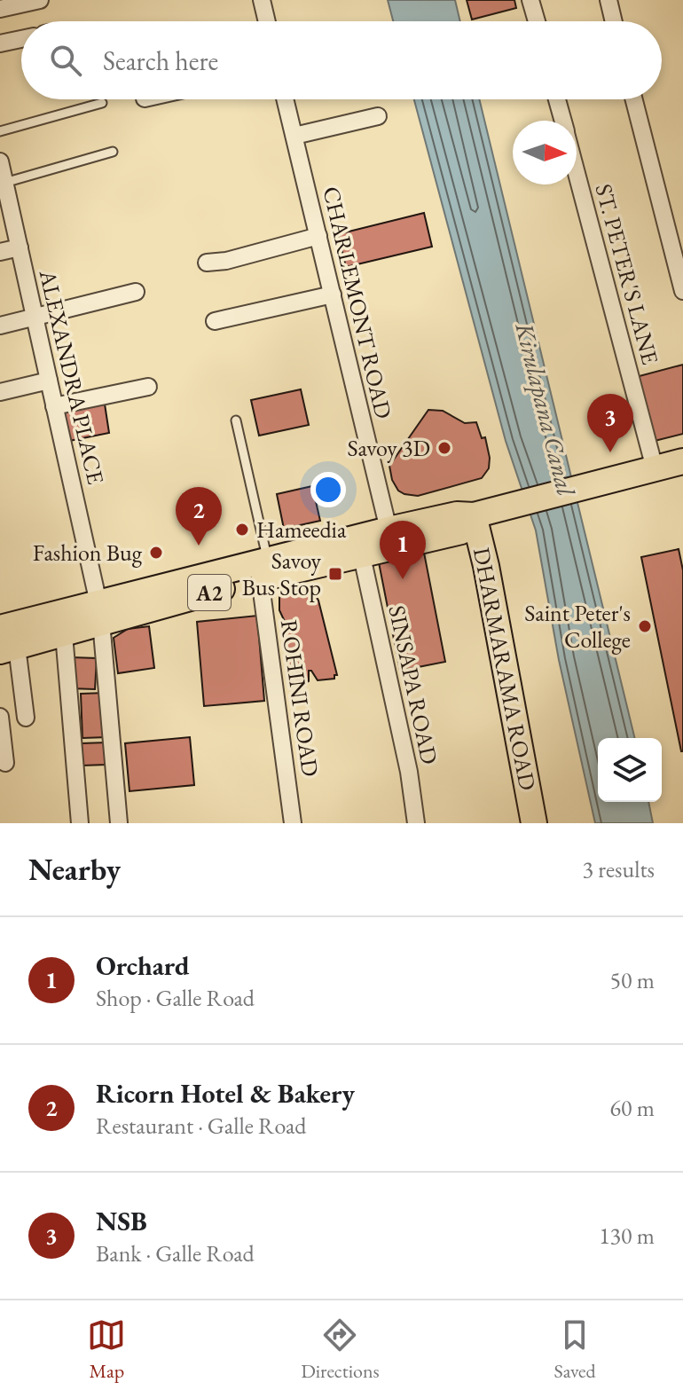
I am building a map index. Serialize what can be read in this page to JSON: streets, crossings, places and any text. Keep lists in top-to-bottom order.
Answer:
{
  "streets": {
    "highway": ["A2", "DHARMARAMA ROAD"],
    "street": [
      "ST. PETER'S LANE",
      "CHARLEMONT ROAD",
      "ALEXANDRA PLACE",
      "SINSAPA ROAD",
      "ROHINI ROAD"
    ]
  },
  "crossings": [
    ["ST. PETER'S LANE", "A2"],
    ["CHARLEMONT ROAD", "A2"],
    ["ALEXANDRA PLACE", "A2"],
    ["A2", "DHARMARAMA ROAD"],
    ["A2", "SINSAPA ROAD"],
    ["A2", "ROHINI ROAD"]
  ],
  "water": ["Kirulapana Canal"],
  "places": {
    "other": [
      "Savoy 3D",
      "Hameedia",
      "Fashion Bug",
      "Saint Peter's College"
    ],
    "transit": ["Savoy Bus Stop"]
  },
  "north": "right",
  "page": {
    "search": "Search here",
    "pins": ["3", "2", "1"],
    "heading": ["Nearby", "3 results"],
    "list": [
      {
        "mark": "1",
        "name": "Orchard",
        "note": "Shop · Galle Road",
        "value": "50 m"
      },
      {
        "mark": "2",
        "name": "Ricorn Hotel & Bakery",
        "note": "Restaurant · Galle Road",
        "value": "60 m"
      },
      {
        "mark": "3",
        "name": "NSB",
        "note": "Bank · Galle Road",
        "value": "130 m"
      }
    ],
    "nav": ["Map", "Directions", "Saved"]
  }
}
